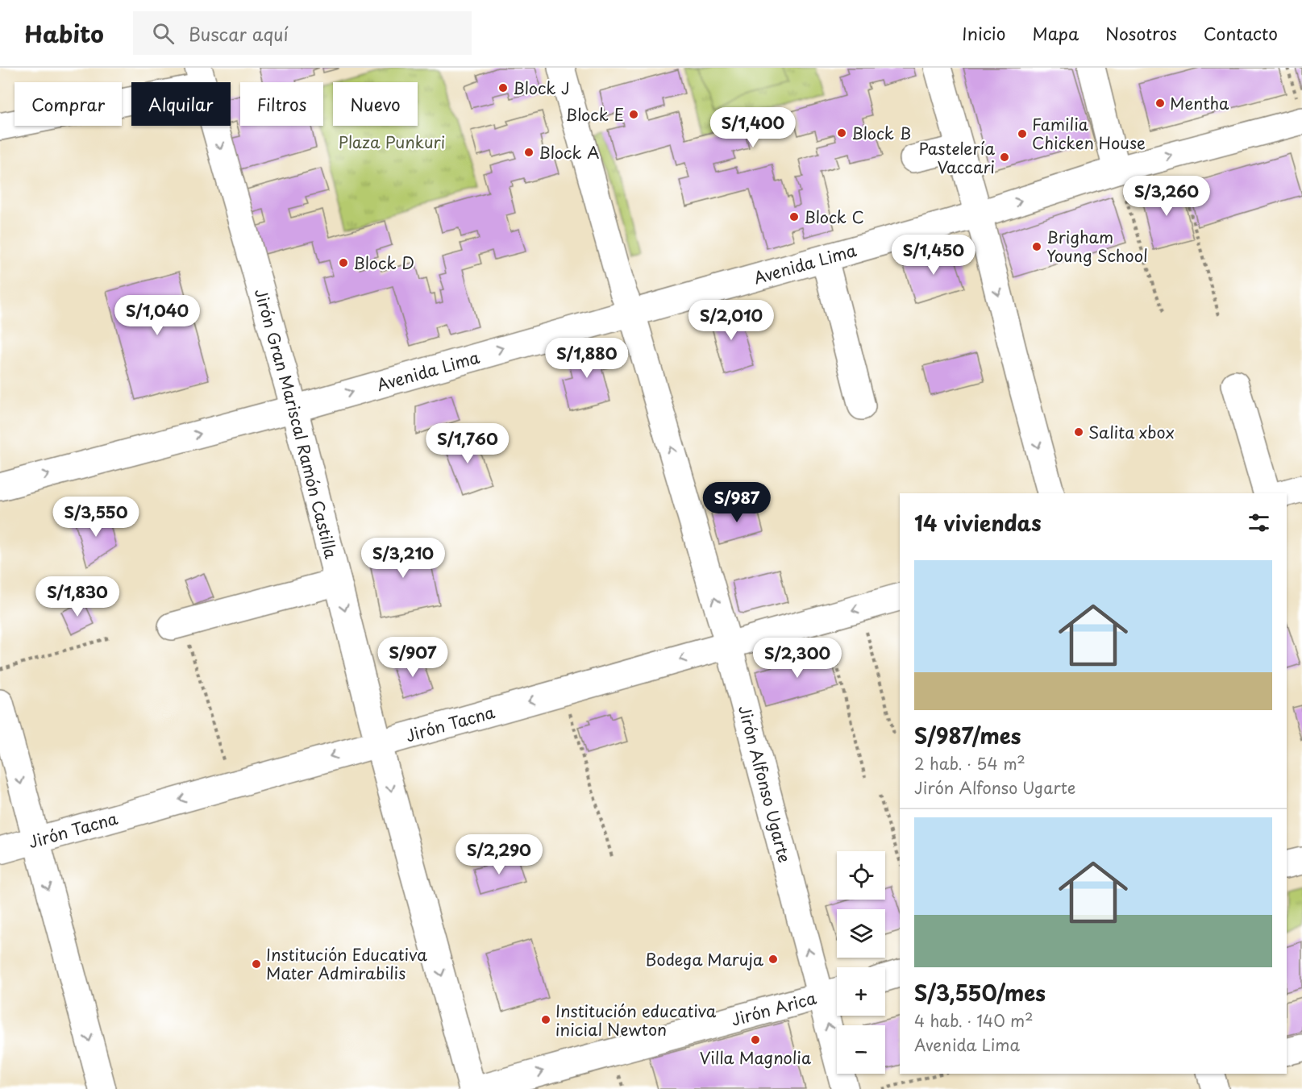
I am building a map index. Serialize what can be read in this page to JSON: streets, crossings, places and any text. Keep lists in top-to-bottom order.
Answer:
{
  "streets": {
    "street": [
      "Avenida Lima",
      "Jirón Gran Mariscal Ramón Castilla",
      "Jirón Tacna",
      "Jirón Alfonso Ugarte",
      "Jirón Arica"
    ]
  },
  "crossings": [
    ["Avenida Lima", "Jirón Gran Mariscal Ramón Castilla"],
    ["Avenida Lima", "Jirón Alfonso Ugarte"],
    ["Jirón Gran Mariscal Ramón Castilla", "Jirón Tacna"],
    ["Jirón Tacna", "Jirón Alfonso Ugarte"],
    ["Jirón Alfonso Ugarte", "Jirón Arica"]
  ],
  "one_way": [
    "Avenida Lima",
    "Jirón Gran Mariscal Ramón Castilla",
    "Jirón Tacna",
    "Jirón Alfonso Ugarte",
    "Jirón Arica"
  ],
  "parks": ["Plaza Punkuri"],
  "places": [
    "Block J",
    "Mentha",
    "Block E",
    "Block B",
    "Familia Chicken House",
    "Block A",
    "Pastelería Vaccari",
    "Block C",
    "Brigham Young School",
    "Block D",
    "Salita xbox",
    "Bodega Maruja",
    "Institución Educativa Mater Admirabilis",
    "Institución educativa inicial Newton",
    "Villa Magnolia"
  ],
  "page": {
    "header": "Habito",
    "search": "Buscar aquí",
    "nav": [
      "Inicio",
      "Mapa",
      "Nosotros",
      "Contacto"
    ],
    "chip": [
      "Comprar",
      "Alquilar",
      "Filtros",
      "Nuevo"
    ],
    "price": [
      "S/1,400",
      "S/3,260",
      "S/1,450",
      "S/1,040",
      "S/2,010",
      "S/1,880",
      "S/1,760",
      "S/987",
      "S/3,550",
      "S/3,210",
      "S/1,830",
      "S/907",
      "S/2,300",
      "S/2,290"
    ],
    "heading": "14 viviendas",
    "list": [
      {
        "name": "S/987/mes",
        "note": "2 hab. · 54 m² · Jirón Alfonso Ugarte"
      },
      {
        "name": "S/3,550/mes",
        "note": "4 hab. · 140 m² · Avenida Lima"
      }
    ],
    "map_buttons": ["+", "−"]
  }
}
